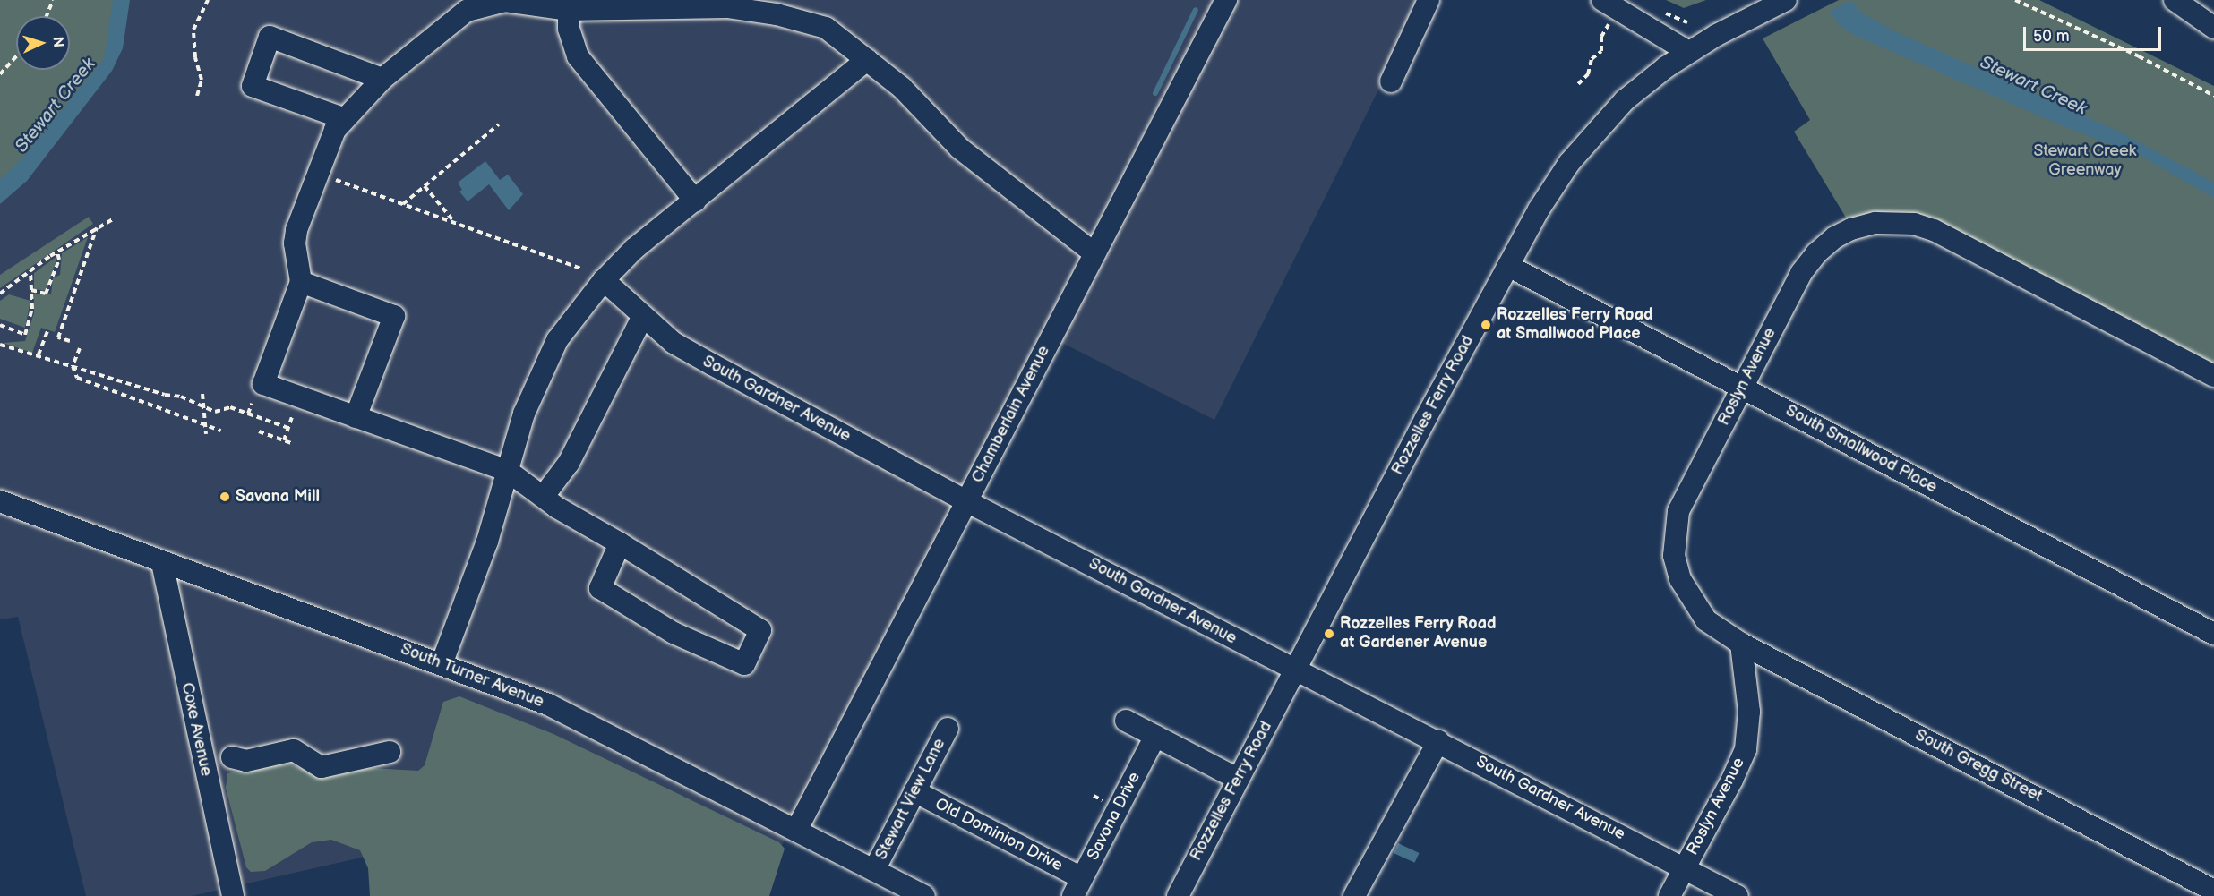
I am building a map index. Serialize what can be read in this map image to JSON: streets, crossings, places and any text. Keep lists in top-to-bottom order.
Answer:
{
  "streets": {
    "street": [
      "Roslyn Avenue",
      "South Gardner Avenue",
      "Rozzelles Ferry Road",
      "Chamberlain Avenue",
      "South Smallwood Place",
      "South Turner Avenue",
      "Coxe Avenue",
      "South Gregg Street",
      "Stewart View Lane",
      "Savona Drive",
      "Old Dominion Drive"
    ]
  },
  "crossings": [
    ["Roslyn Avenue", "South Gardner Avenue"],
    ["Roslyn Avenue", "South Smallwood Place"],
    ["Roslyn Avenue", "South Gregg Street"],
    ["South Gardner Avenue", "Rozzelles Ferry Road"],
    ["South Gardner Avenue", "Chamberlain Avenue"],
    ["Rozzelles Ferry Road", "South Smallwood Place"],
    ["Chamberlain Avenue", "South Turner Avenue"],
    ["South Turner Avenue", "Coxe Avenue"],
    ["South Turner Avenue", "Stewart View Lane"],
    ["Stewart View Lane", "Old Dominion Drive"],
    ["Savona Drive", "Old Dominion Drive"]
  ],
  "water": ["Stewart Creek"],
  "parks": ["Stewart Creek Greenway"],
  "places": ["Rozzelles Ferry Road at Smallwood Place", "Savona Mill", "Rozzelles Ferry Road at Gardener Avenue"],
  "scale_bar": "50 m",
  "north": "right"
}
